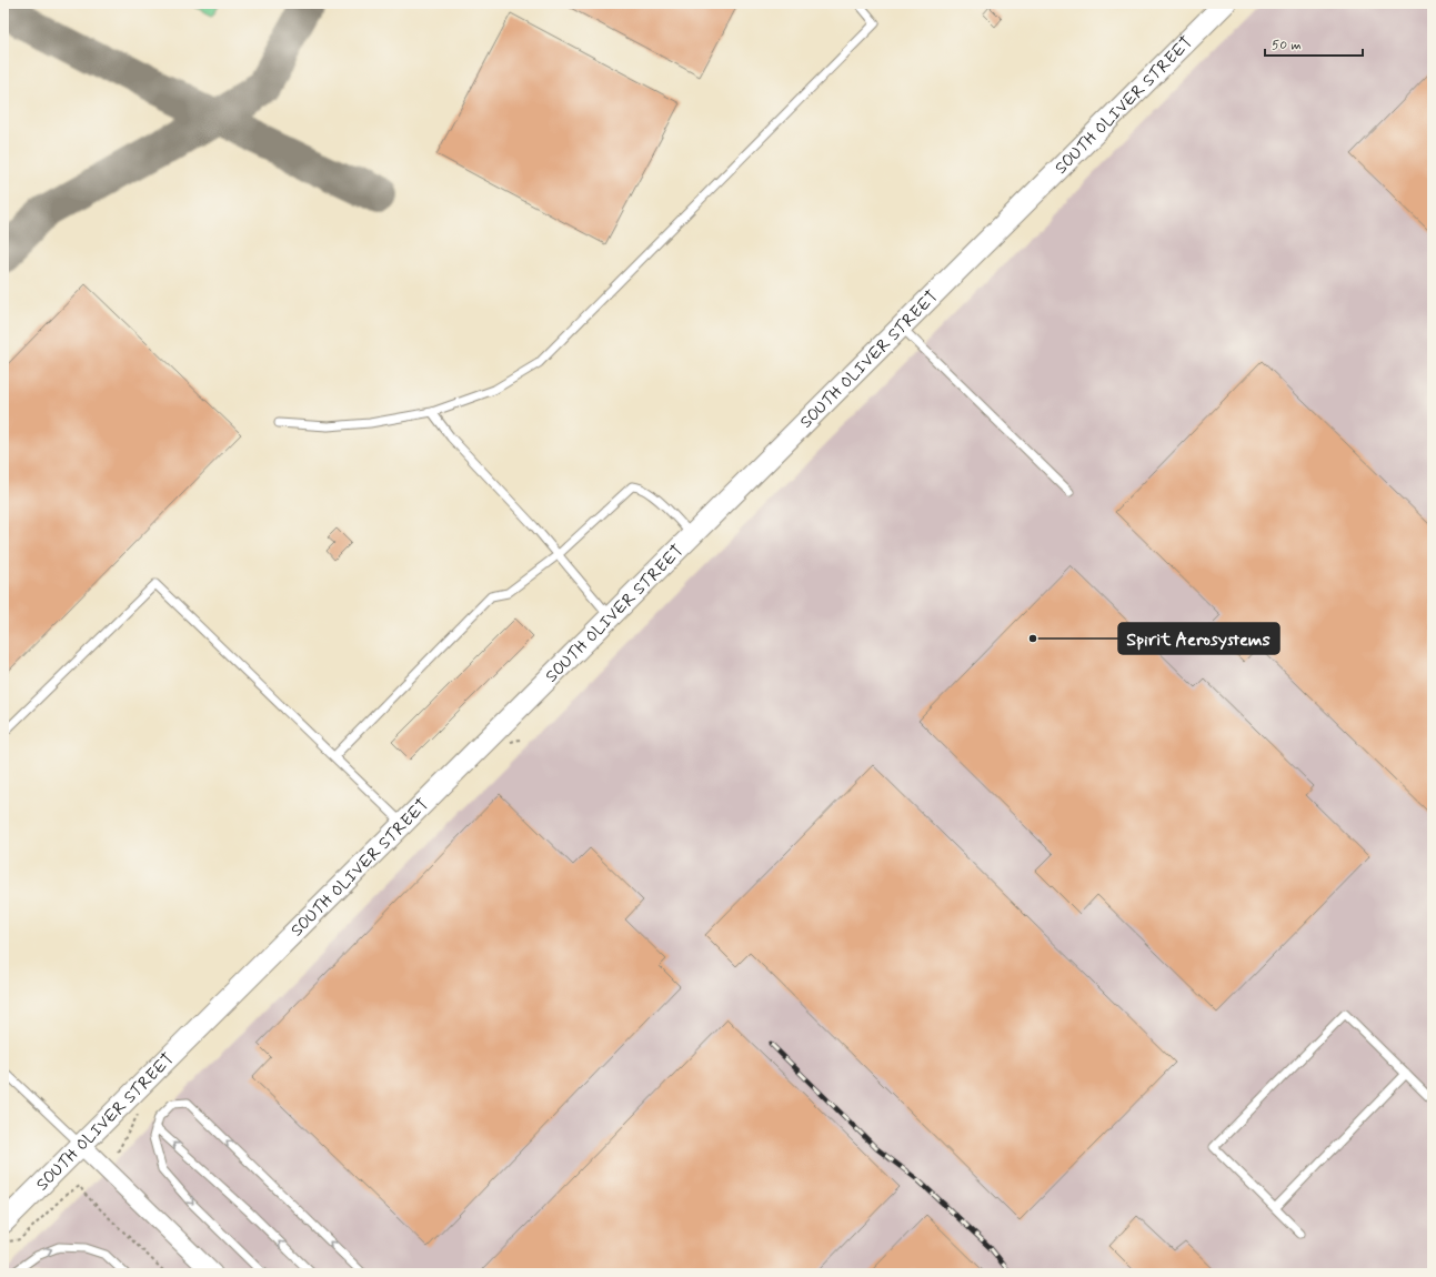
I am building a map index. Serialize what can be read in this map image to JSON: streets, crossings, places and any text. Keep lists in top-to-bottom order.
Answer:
{
  "streets": {
    "main road": ["SOUTH OLIVER STREET"]
  },
  "places": ["Spirit Aerosystems"],
  "scale_bar": "50 m"
}
